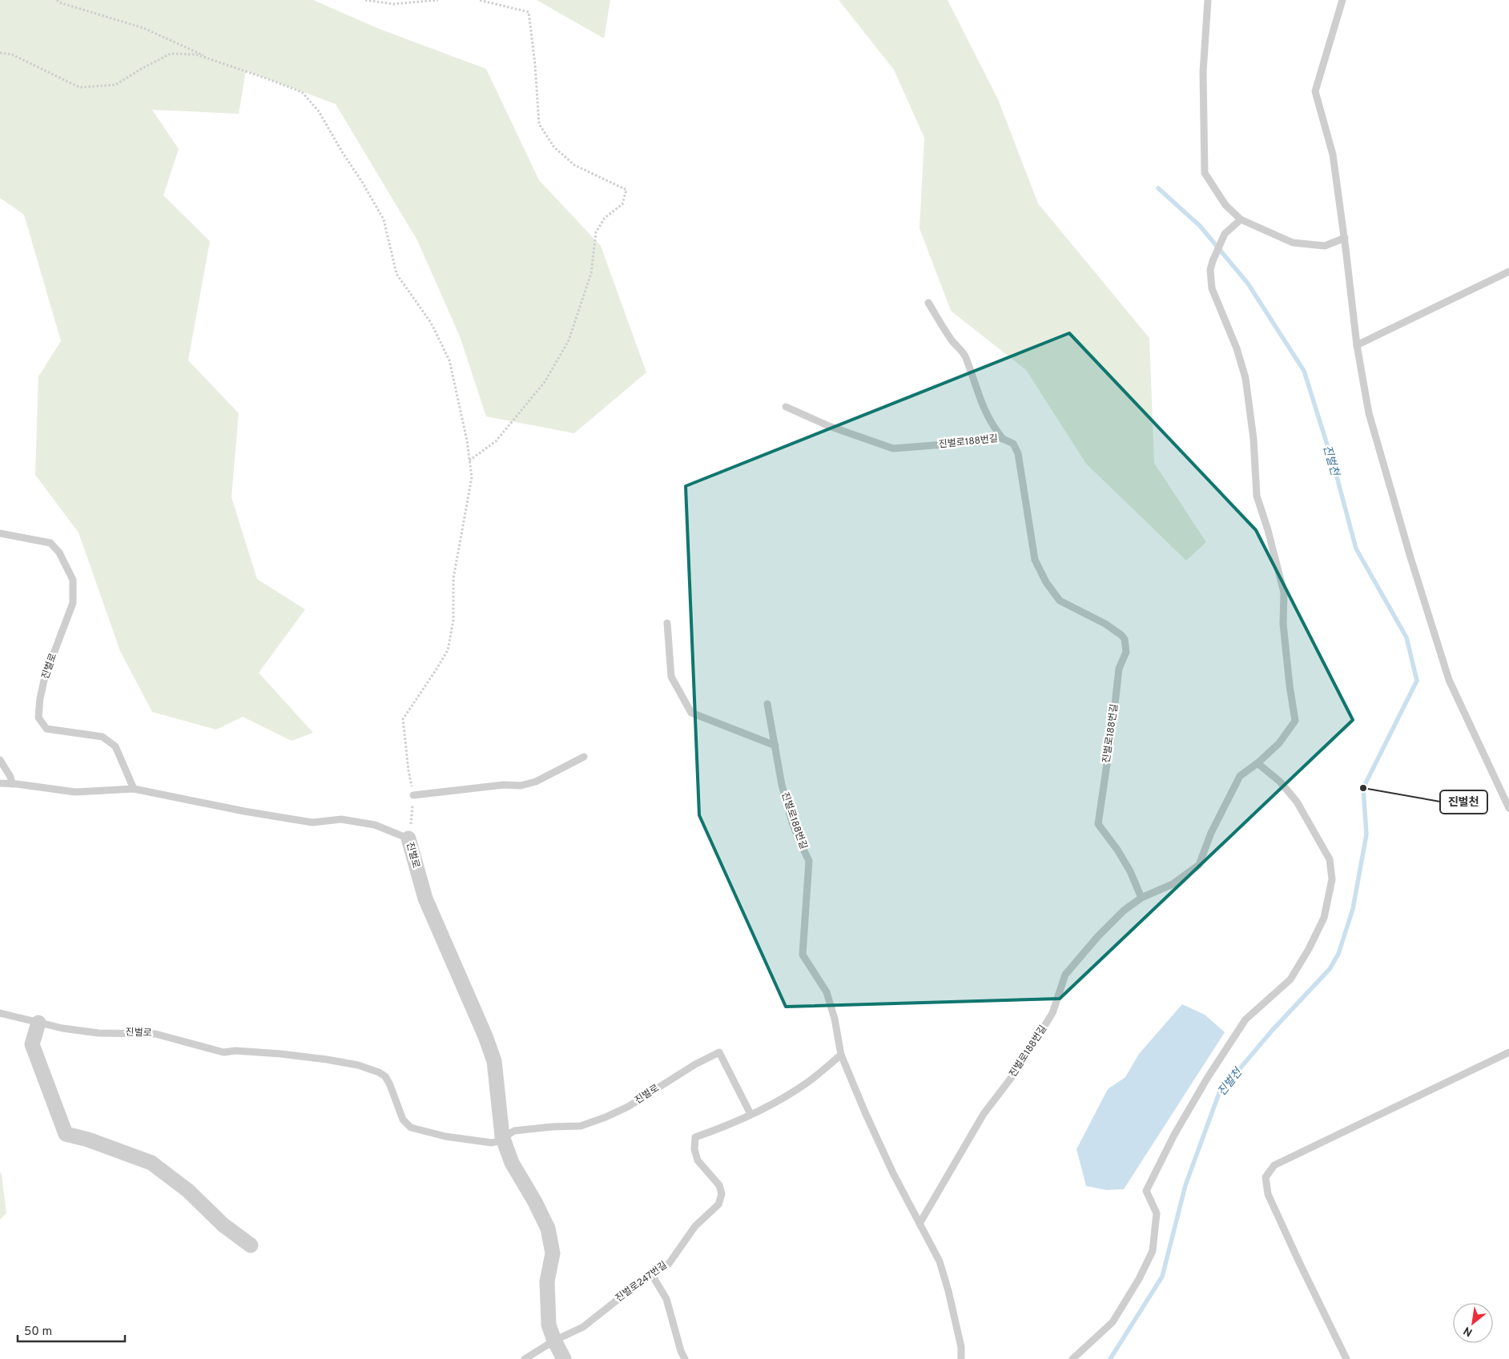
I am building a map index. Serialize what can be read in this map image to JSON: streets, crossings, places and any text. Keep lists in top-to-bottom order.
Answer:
{
  "streets": {
    "street": ["진벌로"],
    "lane": ["진벌로188번길", "진벌로247번길"]
  },
  "crossings": [
    ["진벌로188번길", "진벌로247번길"],
    ["진벌로", "진벌로247번길"]
  ],
  "water": ["진벌천"],
  "places": ["진벌천"],
  "scale_bar": "50 m",
  "north": "bottom left"
}
